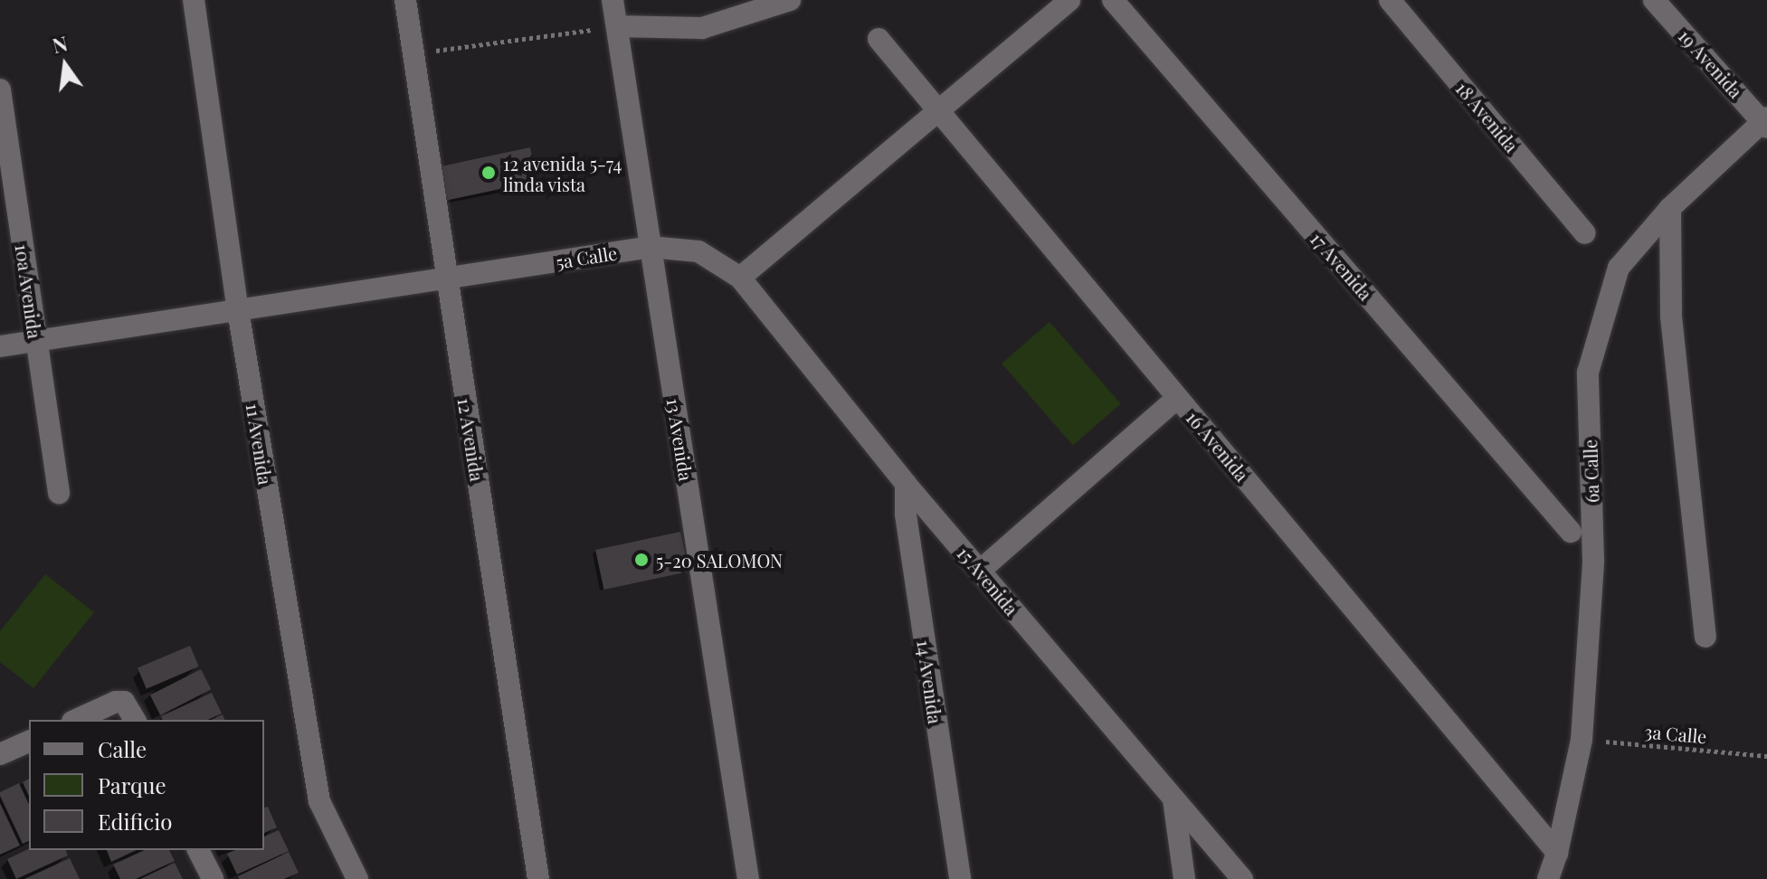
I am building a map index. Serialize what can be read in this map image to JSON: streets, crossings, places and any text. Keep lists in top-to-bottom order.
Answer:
{
  "streets": {
    "street": [
      "19 Avenida",
      "18 Avenida",
      "5a Calle",
      "17 Avenida",
      "10a Avenida",
      "12 Avenida",
      "13 Avenida",
      "11 Avenida",
      "16 Avenida",
      "6a Calle",
      "15 Avenida",
      "14 Avenida"
    ],
    "path": ["3a Calle"]
  },
  "crossings": [
    ["19 Avenida", "6a Calle"],
    ["5a Calle", "10a Avenida"],
    ["5a Calle", "12 Avenida"],
    ["5a Calle", "13 Avenida"],
    ["5a Calle", "11 Avenida"],
    ["5a Calle", "15 Avenida"],
    ["16 Avenida", "6a Calle"],
    ["6a Calle", "3a Calle"],
    ["15 Avenida", "14 Avenida"]
  ],
  "places": ["12 avenida 5-74 linda vista", "5-20 SALOMON"],
  "legend": ["Calle", "Parque", "Edificio"],
  "north": "top"
}
